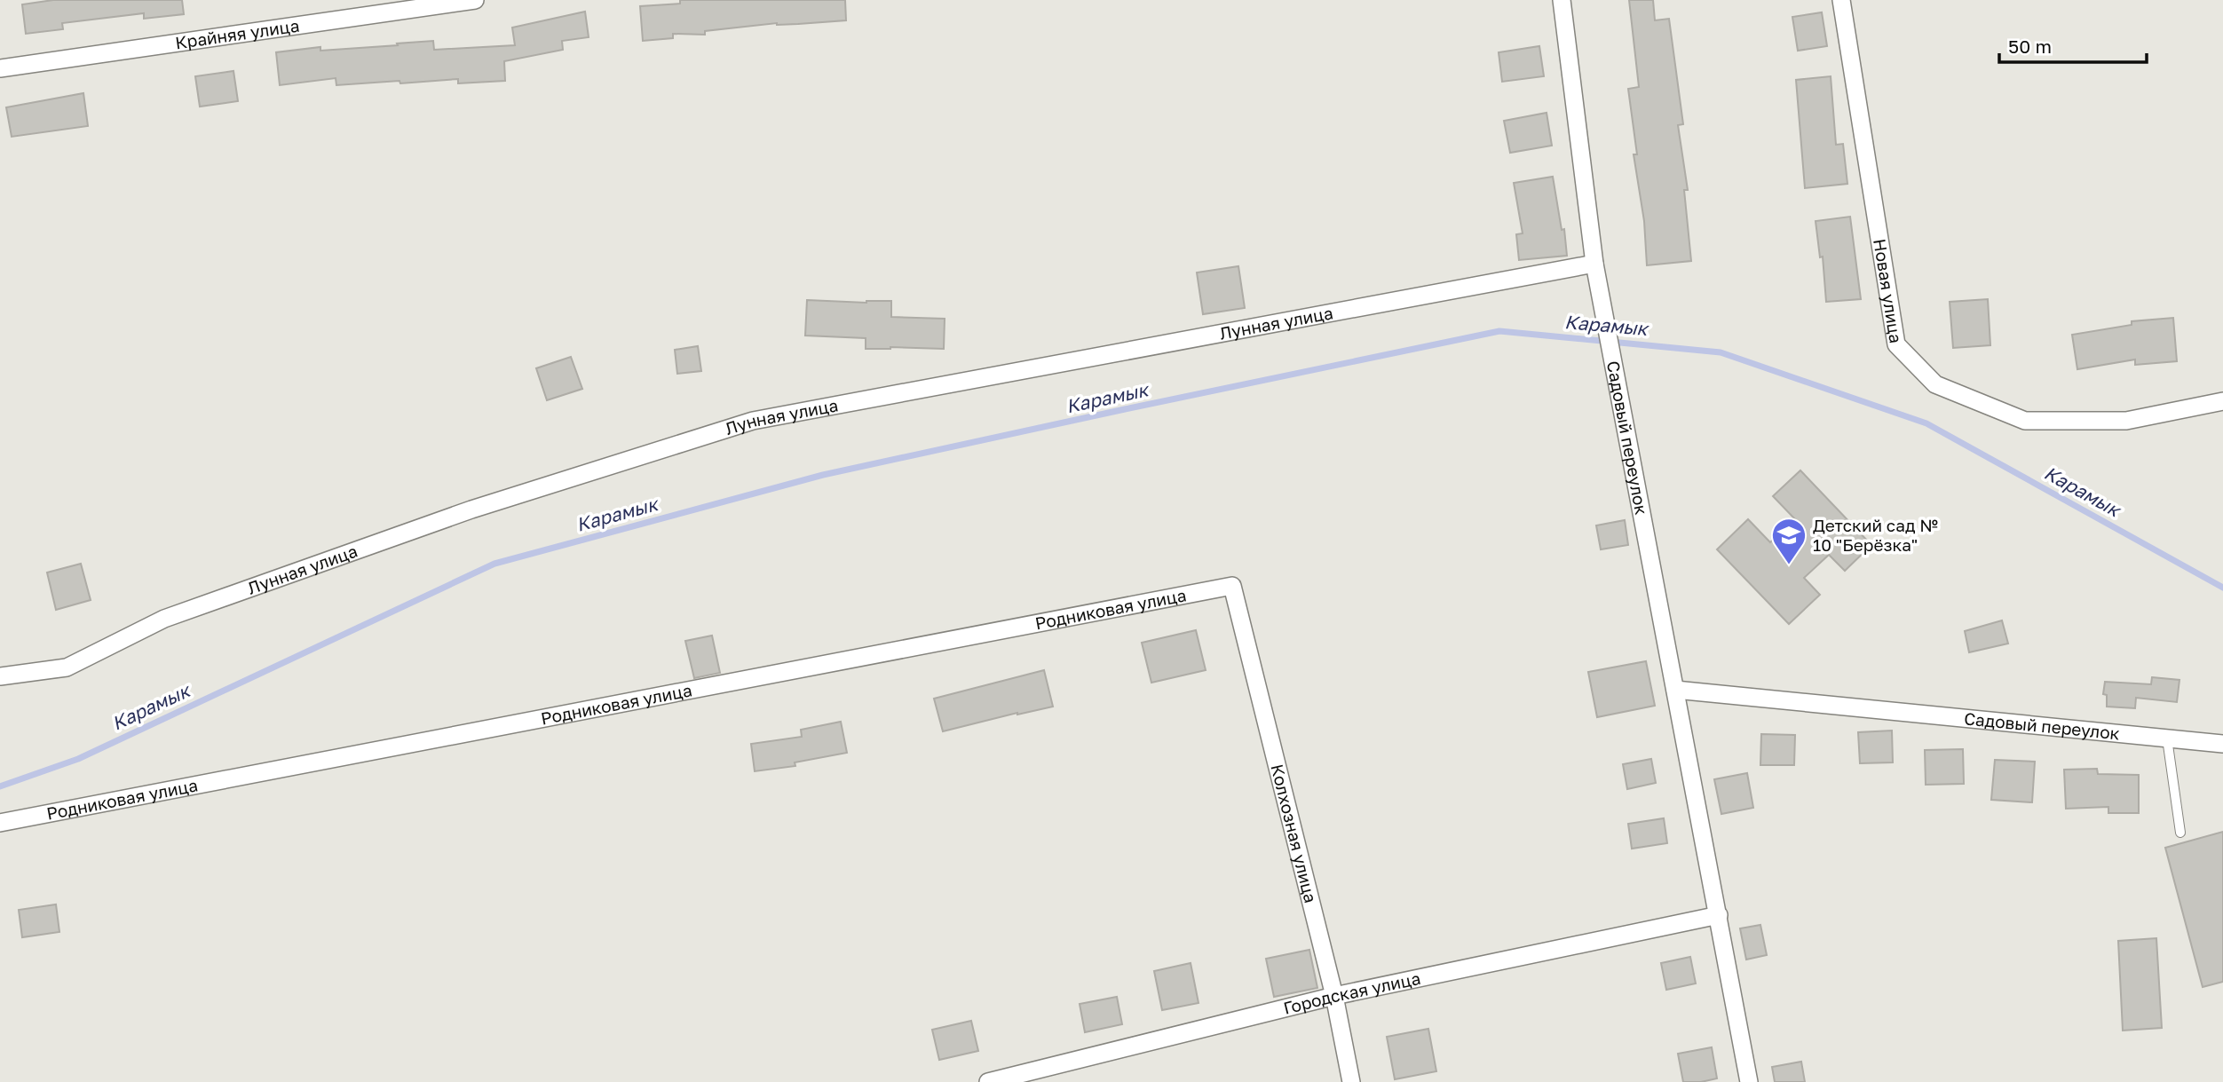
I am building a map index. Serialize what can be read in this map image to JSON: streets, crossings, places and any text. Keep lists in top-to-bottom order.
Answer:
{
  "streets": {
    "street": [
      "Крайняя улица",
      "Новая улица",
      "Лунная улица",
      "Садовый переулок",
      "Родниковая улица",
      "Колхозная улица",
      "Городская улица"
    ]
  },
  "crossings": [
    ["Лунная улица", "Садовый переулок"],
    ["Садовый переулок", "Городская улица"],
    ["Родниковая улица", "Колхозная улица"],
    ["Колхозная улица", "Городская улица"]
  ],
  "water": ["Карамык"],
  "places": {
    "school or university": ["Детский сад № 10 \"Берёзка\""]
  },
  "scale_bar": "50 m"
}
